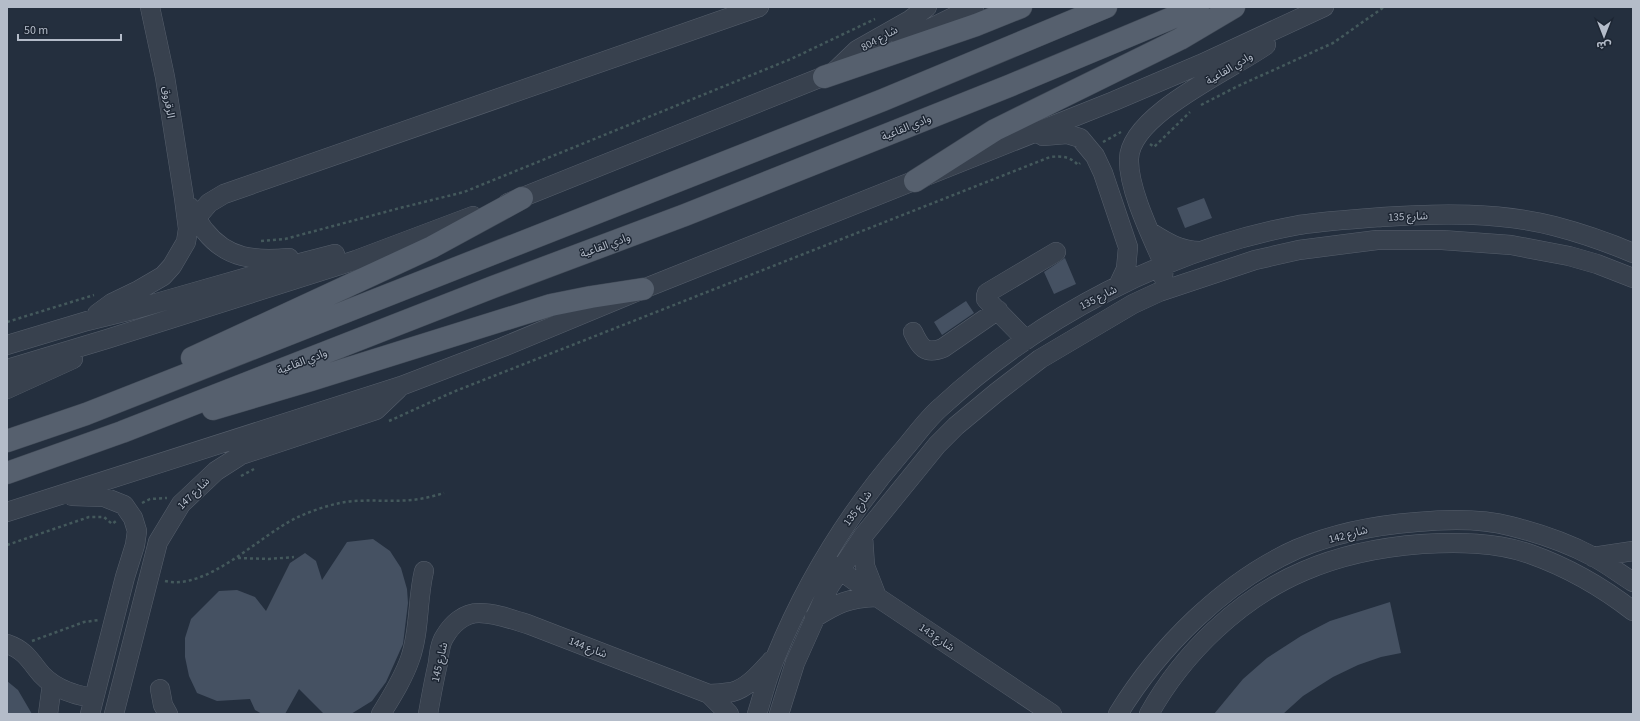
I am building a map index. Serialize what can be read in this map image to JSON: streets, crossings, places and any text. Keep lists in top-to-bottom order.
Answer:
{
  "streets": {
    "main road": ["وادي القاعية"],
    "street": [
      "شارع 804",
      "الرقروق",
      "شارع 135",
      "شارع 147",
      "شارع 142",
      "شارع 143",
      "شارع 144",
      "شارع 145"
    ]
  },
  "crossings": [
    ["وادي القاعية", "شارع 135"],
    ["وادي القاعية", "شارع 147"],
    ["شارع 135", "شارع 143"],
    ["شارع 135", "شارع 144"],
    ["شارع 144", "شارع 145"]
  ],
  "scale_bar": "50 m",
  "north": "bottom"
}
